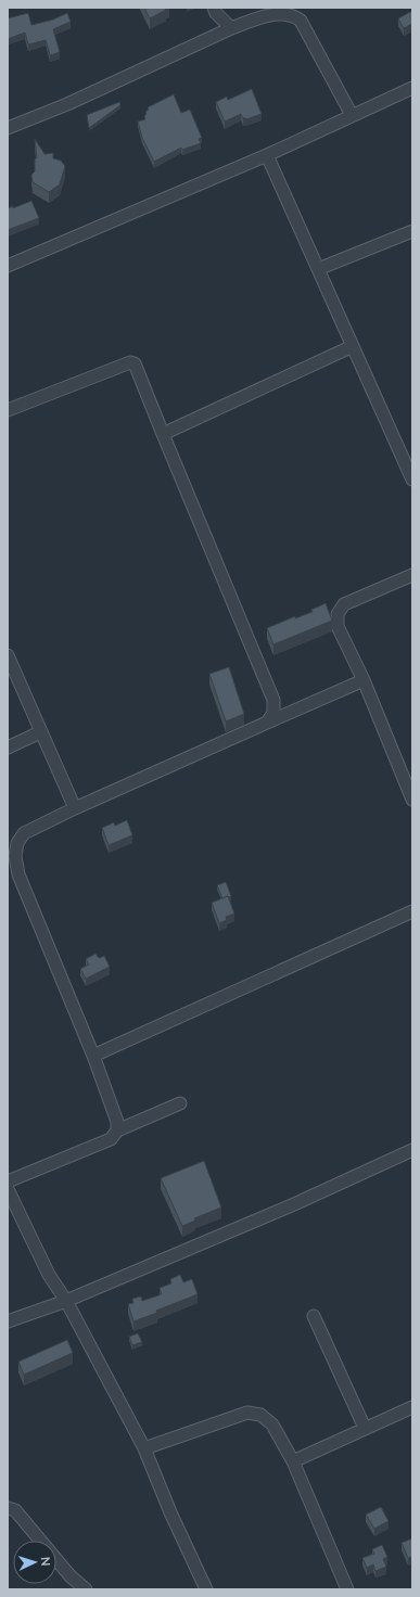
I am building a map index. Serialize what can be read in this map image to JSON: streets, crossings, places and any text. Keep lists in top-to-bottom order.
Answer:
{
  "north": "right"
}
